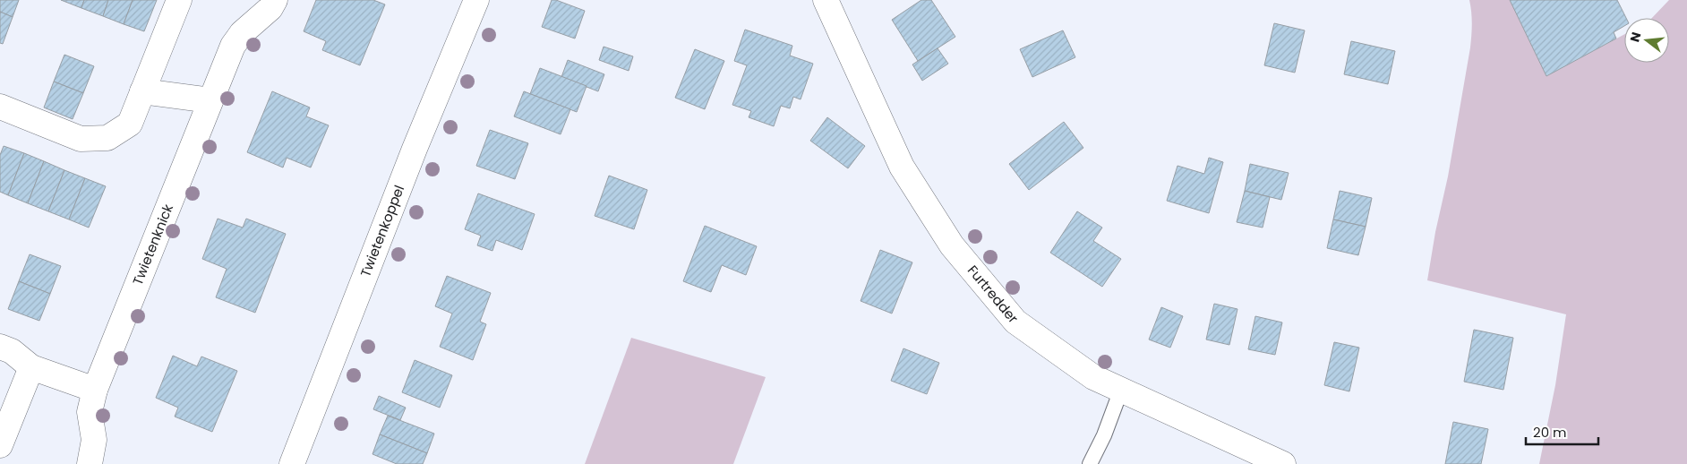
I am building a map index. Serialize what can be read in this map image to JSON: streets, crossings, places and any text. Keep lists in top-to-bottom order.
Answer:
{
  "streets": {
    "street": ["Twietenkoppel", "Twietenknick", "Furtredder"]
  },
  "scale_bar": "20 m",
  "north": "left"
}
